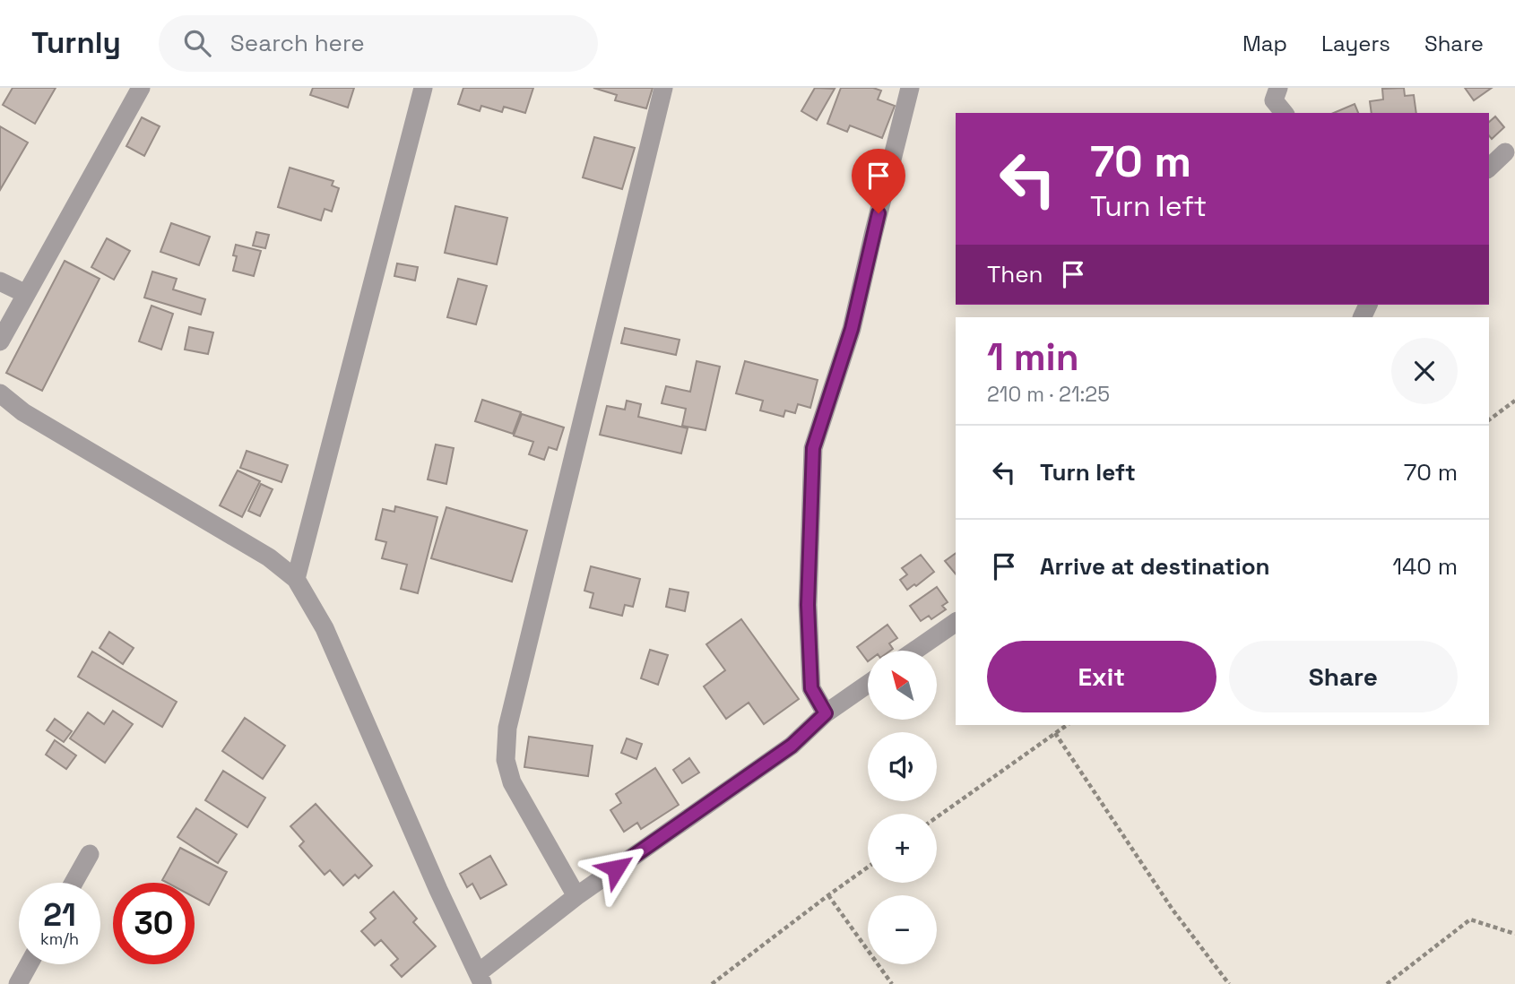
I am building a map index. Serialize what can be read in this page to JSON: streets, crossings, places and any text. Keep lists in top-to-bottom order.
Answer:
{
  "north": "top left",
  "page": {
    "header": "Turnly",
    "search": "Search here",
    "nav": ["Map", "Layers", "Share"],
    "turn": ["70 m", "Turn left"],
    "then": "Then",
    "heading": ["1 min", "210 m · 21:25"],
    "list": [
      {
        "name": "Turn left",
        "value": "70 m"
      },
      {
        "name": "Arrive at destination",
        "value": "140 m"
      }
    ],
    "buttons": ["Exit", "Share"],
    "map_buttons": ["+", "−"],
    "speed": "21 km/h",
    "limit": "30"
  }
}
